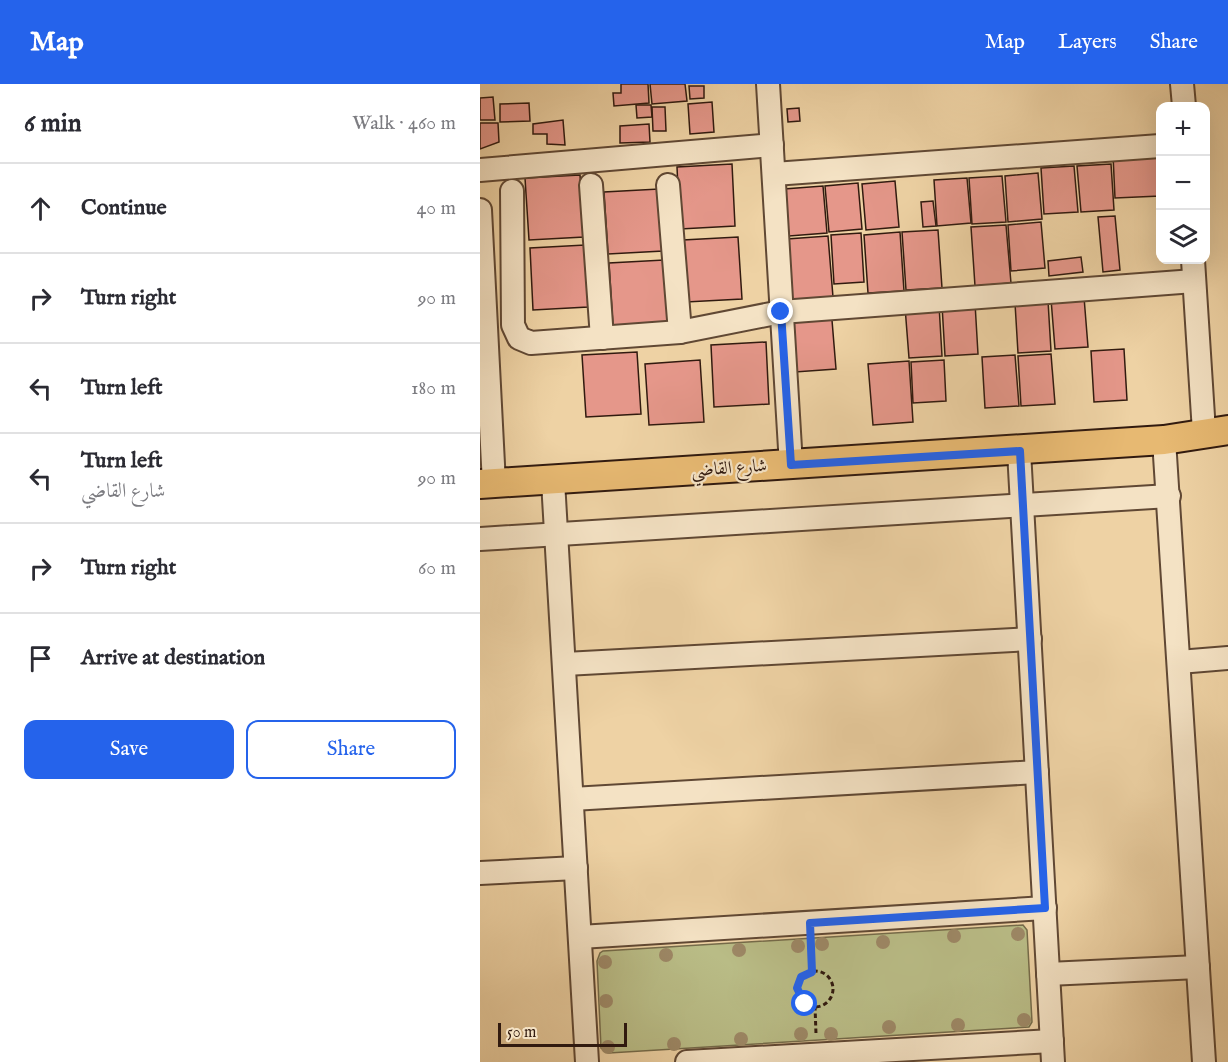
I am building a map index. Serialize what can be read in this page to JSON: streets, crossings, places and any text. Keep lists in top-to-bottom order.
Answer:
{
  "streets": {
    "main road": ["شارع القاضي"]
  },
  "scale_bar": "50 m",
  "page": {
    "header": "Map",
    "nav": ["Map", "Layers", "Share"],
    "heading": ["6 min", "Walk · 460 m"],
    "map_buttons": ["+", "−"],
    "list": [
      ["Continue", "40 m"],
      ["Turn right", "90 m"],
      ["Turn left", "180 m"],
      ["Turn left", "شارع القاضي", "90 m"],
      ["Turn right", "60 m"],
      "Arrive at destination"
    ],
    "buttons": ["Save", "Share"],
    "scale": "50 m"
  }
}
